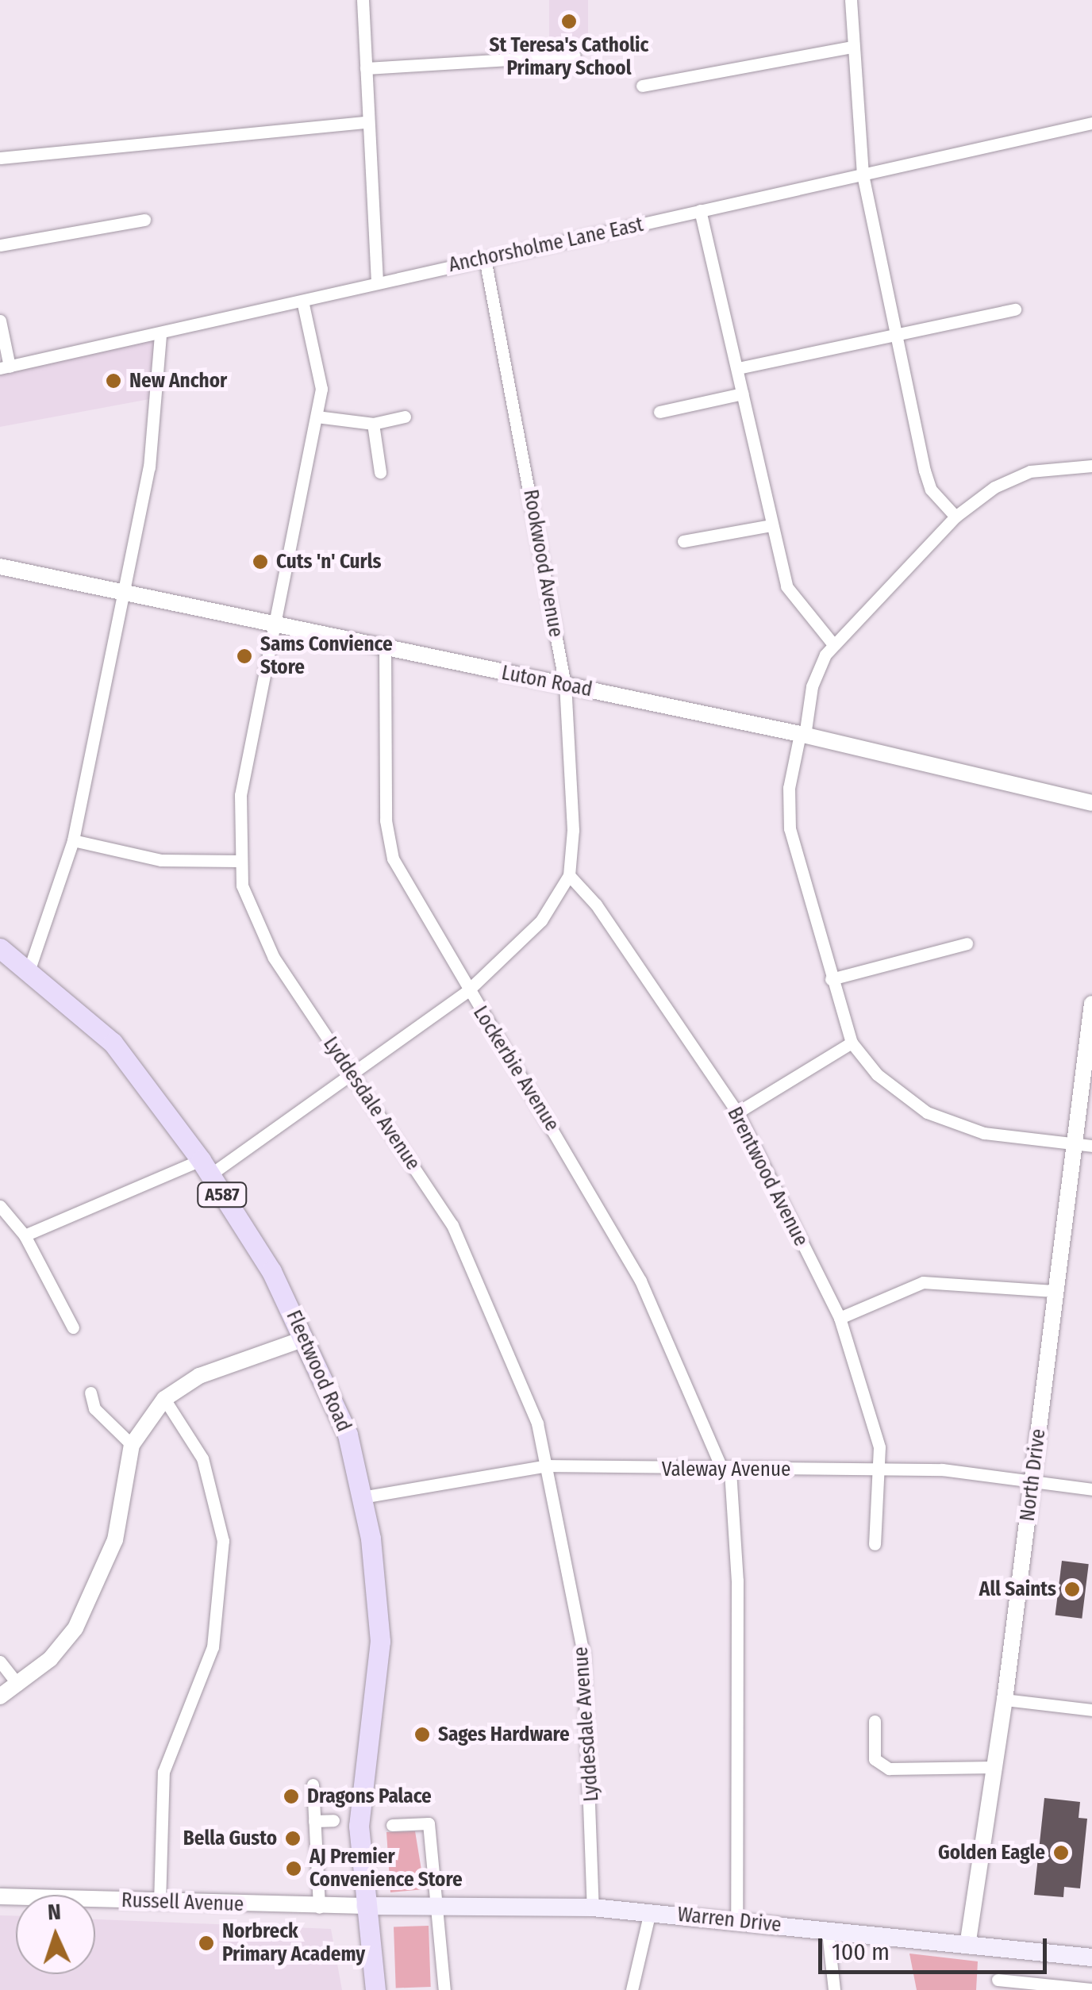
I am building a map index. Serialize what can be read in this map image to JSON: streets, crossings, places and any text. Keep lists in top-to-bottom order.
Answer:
{
  "streets": {
    "main road": ["A587", "Fleetwood Road", "Warren Drive"],
    "street": [
      "Anchorsholme Lane East",
      "Rookwood Avenue",
      "Luton Road",
      "Lockerbie Avenue",
      "Lyddesdale Avenue",
      "Brentwood Avenue",
      "Valeway Avenue",
      "North Drive",
      "Russell Avenue"
    ]
  },
  "crossings": [
    ["Anchorsholme Lane East", "Rookwood Avenue"],
    ["Anchorsholme Lane East", "Lyddesdale Avenue"],
    ["Rookwood Avenue", "Luton Road"],
    ["Rookwood Avenue", "Lockerbie Avenue"],
    ["Rookwood Avenue", "Lyddesdale Avenue"],
    ["Rookwood Avenue", "Brentwood Avenue"],
    ["Rookwood Avenue", "Fleetwood Road"],
    ["Luton Road", "Lockerbie Avenue"],
    ["Luton Road", "Lyddesdale Avenue"],
    ["Lockerbie Avenue", "Valeway Avenue"],
    ["Lockerbie Avenue", "Warren Drive"],
    ["Lyddesdale Avenue", "Valeway Avenue"],
    ["Lyddesdale Avenue", "Warren Drive"],
    ["Brentwood Avenue", "Valeway Avenue"],
    ["Fleetwood Road", "Valeway Avenue"],
    ["Fleetwood Road", "Russell Avenue"],
    ["Fleetwood Road", "Warren Drive"],
    ["Valeway Avenue", "North Drive"],
    ["North Drive", "Warren Drive"],
    ["Russell Avenue", "Warren Drive"]
  ],
  "places": [
    "St Teresa's Catholic Primary School",
    "New Anchor",
    "Cuts 'n' Curls",
    "Sams Convience Store",
    "All Saints",
    "Sages Hardware",
    "Dragons Palace",
    "Bella Gusto",
    "Golden Eagle",
    "AJ Premier Convenience Store",
    "Norbreck Primary Academy"
  ],
  "scale_bar": "100 m",
  "north": "top"
}
